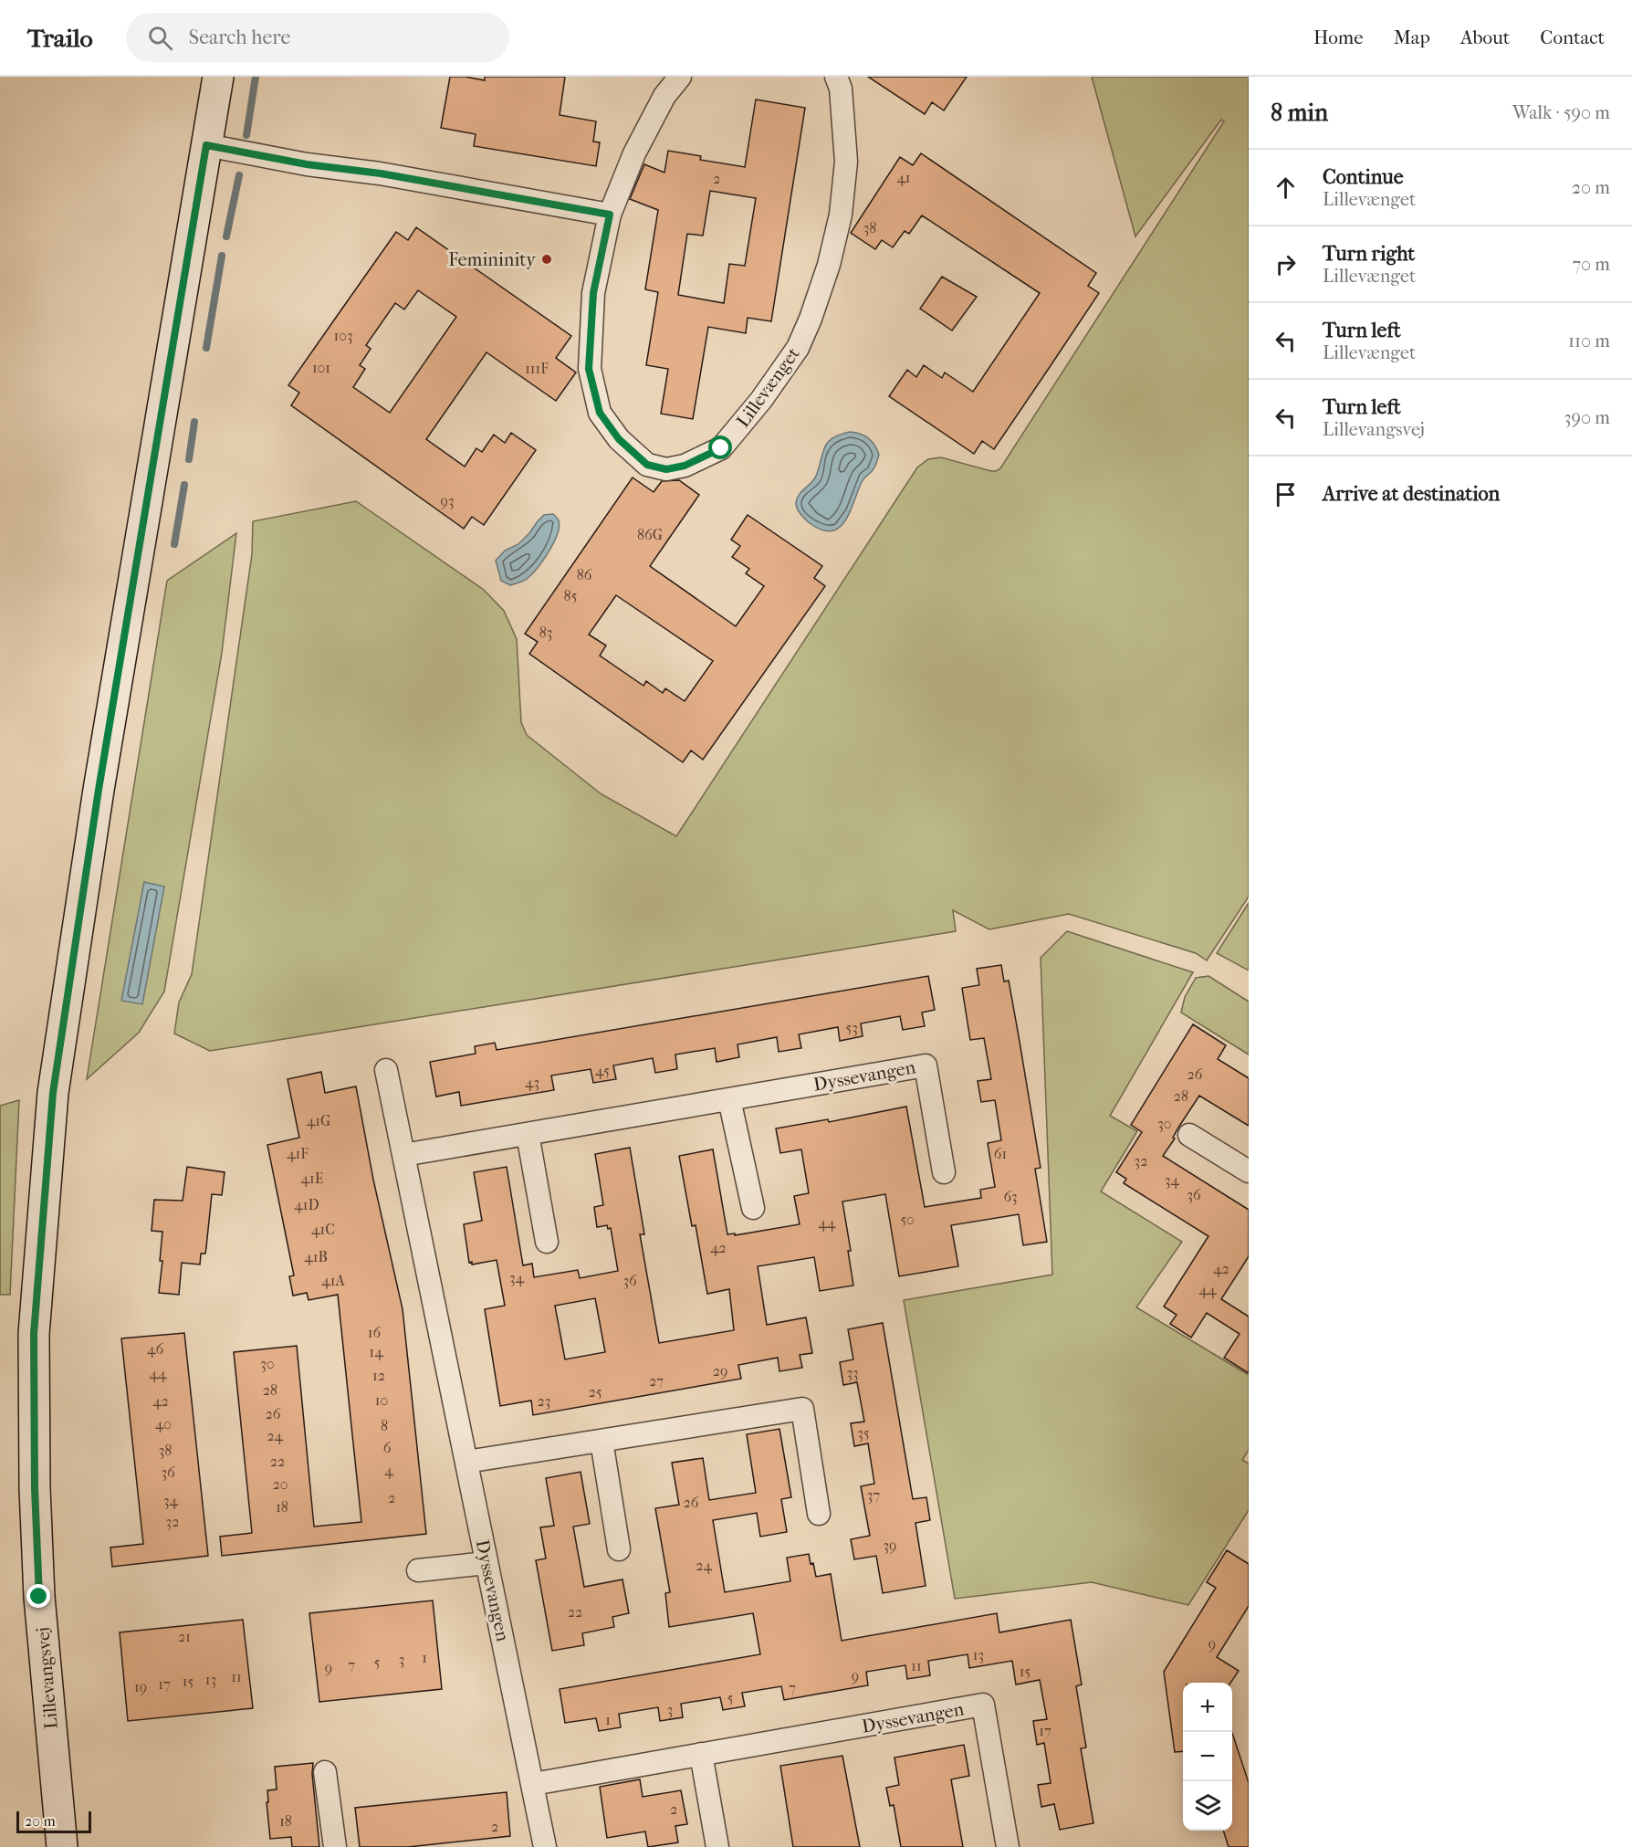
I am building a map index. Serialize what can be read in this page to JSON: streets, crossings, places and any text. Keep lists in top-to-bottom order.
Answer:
{
  "streets": {
    "street": ["Lillevænget", "Dyssevangen", "Lillevangsvej"]
  },
  "places": ["Femininity"],
  "house_numbers": [
    "41",
    "2",
    "38",
    "103",
    "101",
    "111F",
    "93",
    "86G",
    "86",
    "85",
    "83",
    "53",
    "45",
    "26",
    "43",
    "28",
    "41G",
    "30",
    "41F",
    "61",
    "32",
    "41E",
    "34",
    "36",
    "63",
    "41D",
    "50",
    "44",
    "41C",
    "42",
    "41B",
    "42",
    "34",
    "41A",
    "36",
    "44",
    "16",
    "46",
    "14",
    "30",
    "29",
    "33",
    "44",
    "12",
    "27",
    "28",
    "25",
    "10",
    "42",
    "23",
    "26",
    "40",
    "8",
    "35",
    "24",
    "6",
    "38",
    "22",
    "4",
    "36",
    "20",
    "37",
    "2",
    "34",
    "26",
    "18",
    "32",
    "39",
    "24",
    "22",
    "21",
    "9",
    "13",
    "1",
    "3",
    "5",
    "7",
    "11",
    "9",
    "15",
    "9",
    "11",
    "13",
    "15",
    "17",
    "19",
    "7",
    "5",
    "3",
    "1",
    "17",
    "2",
    "18",
    "2"
  ],
  "scale_bar": "20 m",
  "page": {
    "header": "Trailo",
    "search": "Search here",
    "nav": [
      "Home",
      "Map",
      "About",
      "Contact"
    ],
    "heading": ["8 min", "Walk · 590 m"],
    "list": [
      ["Continue", "Lillevænget", "20 m"],
      ["Turn right", "Lillevænget", "70 m"],
      ["Turn left", "Lillevænget", "110 m"],
      ["Turn left", "Lillevangsvej", "390 m"],
      "Arrive at destination"
    ],
    "map_buttons": ["+", "−"],
    "scale": "20 m"
  }
}
